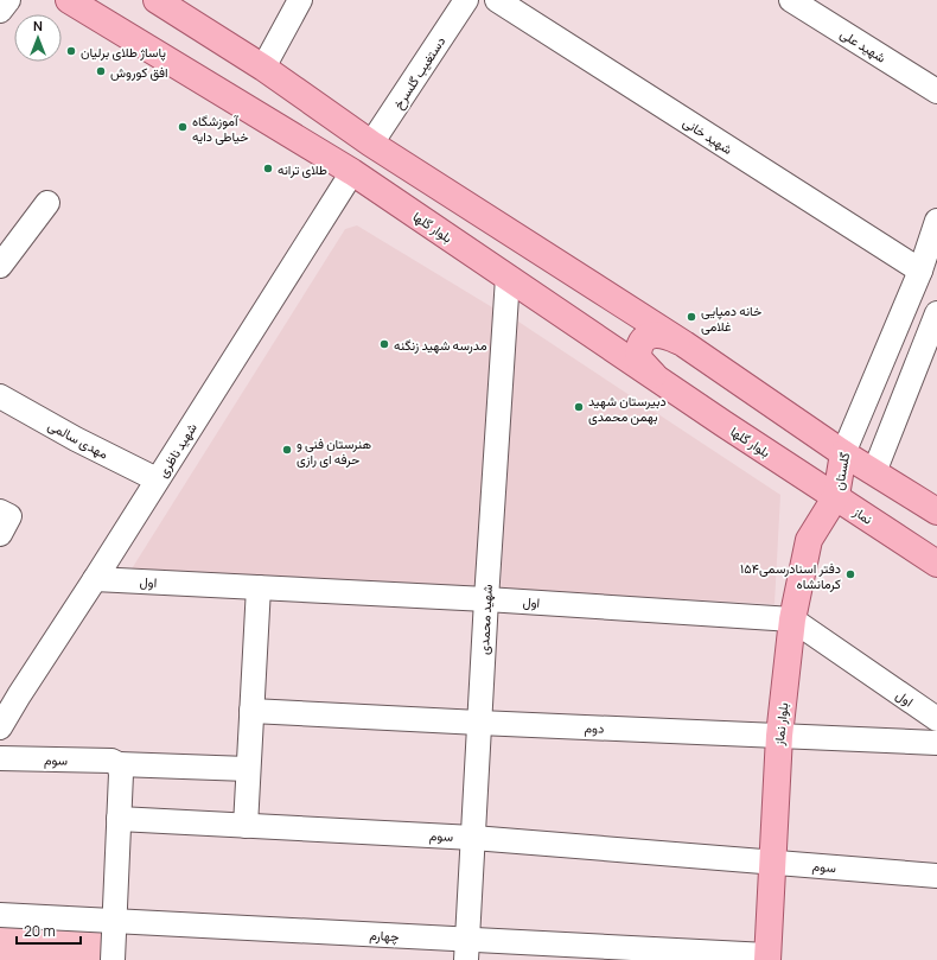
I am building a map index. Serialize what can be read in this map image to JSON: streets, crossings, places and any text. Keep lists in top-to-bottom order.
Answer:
{
  "streets": {
    "main road": [
      "بلوار گلها",
      "گلستان",
      "نماز",
      "بلوار نماز"
    ],
    "street": [
      "شهید علی",
      "دستغیب گلسرخ",
      "شهید خانی",
      "مهدی سالمی",
      "شهید ناظری",
      "اول",
      "شهید محمدی",
      "دوم",
      "سوم",
      "چهارم"
    ]
  },
  "crossings": [
    ["شهید خانی", "گلستان"],
    ["بلوار گلها", "شهید ناظری"],
    ["بلوار گلها", "نماز"],
    ["بلوار گلها", "شهید محمدی"],
    ["مهدی سالمی", "شهید ناظری"],
    ["شهید ناظری", "اول"],
    ["گلستان", "نماز"],
    ["گلستان", "بلوار نماز"],
    ["نماز", "بلوار نماز"],
    ["اول", "شهید محمدی"],
    ["اول", "بلوار نماز"],
    ["شهید محمدی", "دوم"],
    ["شهید محمدی", "سوم"],
    ["شهید محمدی", "چهارم"],
    ["بلوار نماز", "دوم"],
    ["بلوار نماز", "سوم"],
    ["بلوار نماز", "چهارم"]
  ],
  "places": [
    "پاساژ طلای برلیان",
    "افق کوروش",
    "آموزشگاه خیاطی دایه",
    "طلای ترانه",
    "خانه دمپایی غلامی",
    "مدرسه شهید زنگنه",
    "دبیرستان شهید بهمن محمدی",
    "هنرستان فنی و حرفه ای رازی",
    "دفتر اسنادرسمی۱۵۴ کرمانشاه"
  ],
  "scale_bar": "20 m",
  "north": "top"
}
